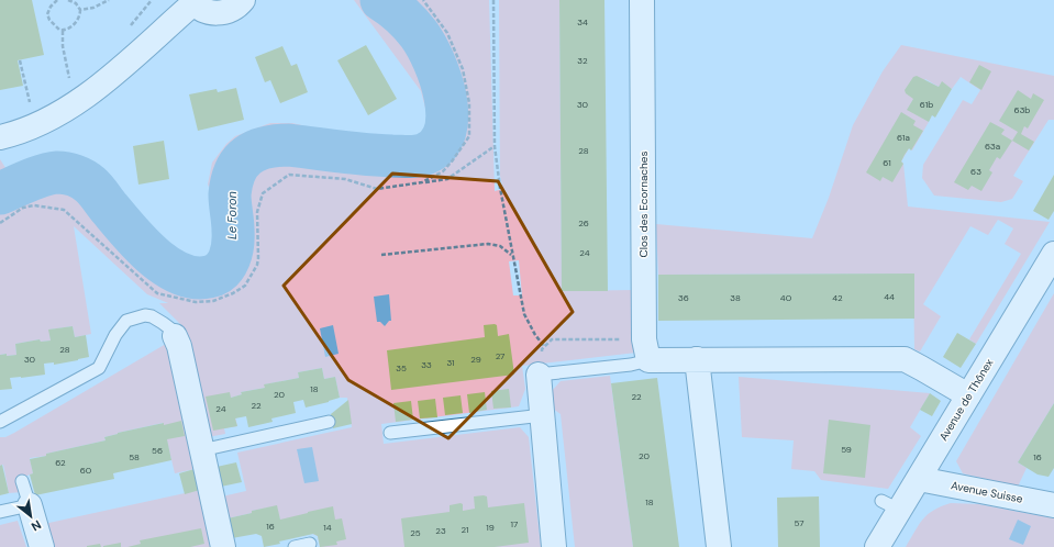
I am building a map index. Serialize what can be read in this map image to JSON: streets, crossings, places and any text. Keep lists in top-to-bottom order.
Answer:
{
  "streets": {
    "street": ["Clos des Ecornaches", "Avenue de Thônex", "Avenue Suisse"]
  },
  "crossings": [
    ["Avenue de Thônex", "Avenue Suisse"]
  ],
  "water": ["Le Foron"],
  "house_numbers": [
    "34",
    "32",
    "30",
    "61b",
    "63b",
    "61a",
    "63a",
    "28",
    "61",
    "63",
    "26",
    "24",
    "44",
    "36",
    "38",
    "40",
    "42",
    "28",
    "27",
    "30",
    "29",
    "31",
    "33",
    "35",
    "18",
    "20",
    "22",
    "22",
    "24",
    "59",
    "56",
    "20",
    "58",
    "16",
    "62",
    "60",
    "18",
    "57",
    "17",
    "16",
    "14",
    "19",
    "21",
    "23",
    "25"
  ],
  "north": "bottom right"
}
